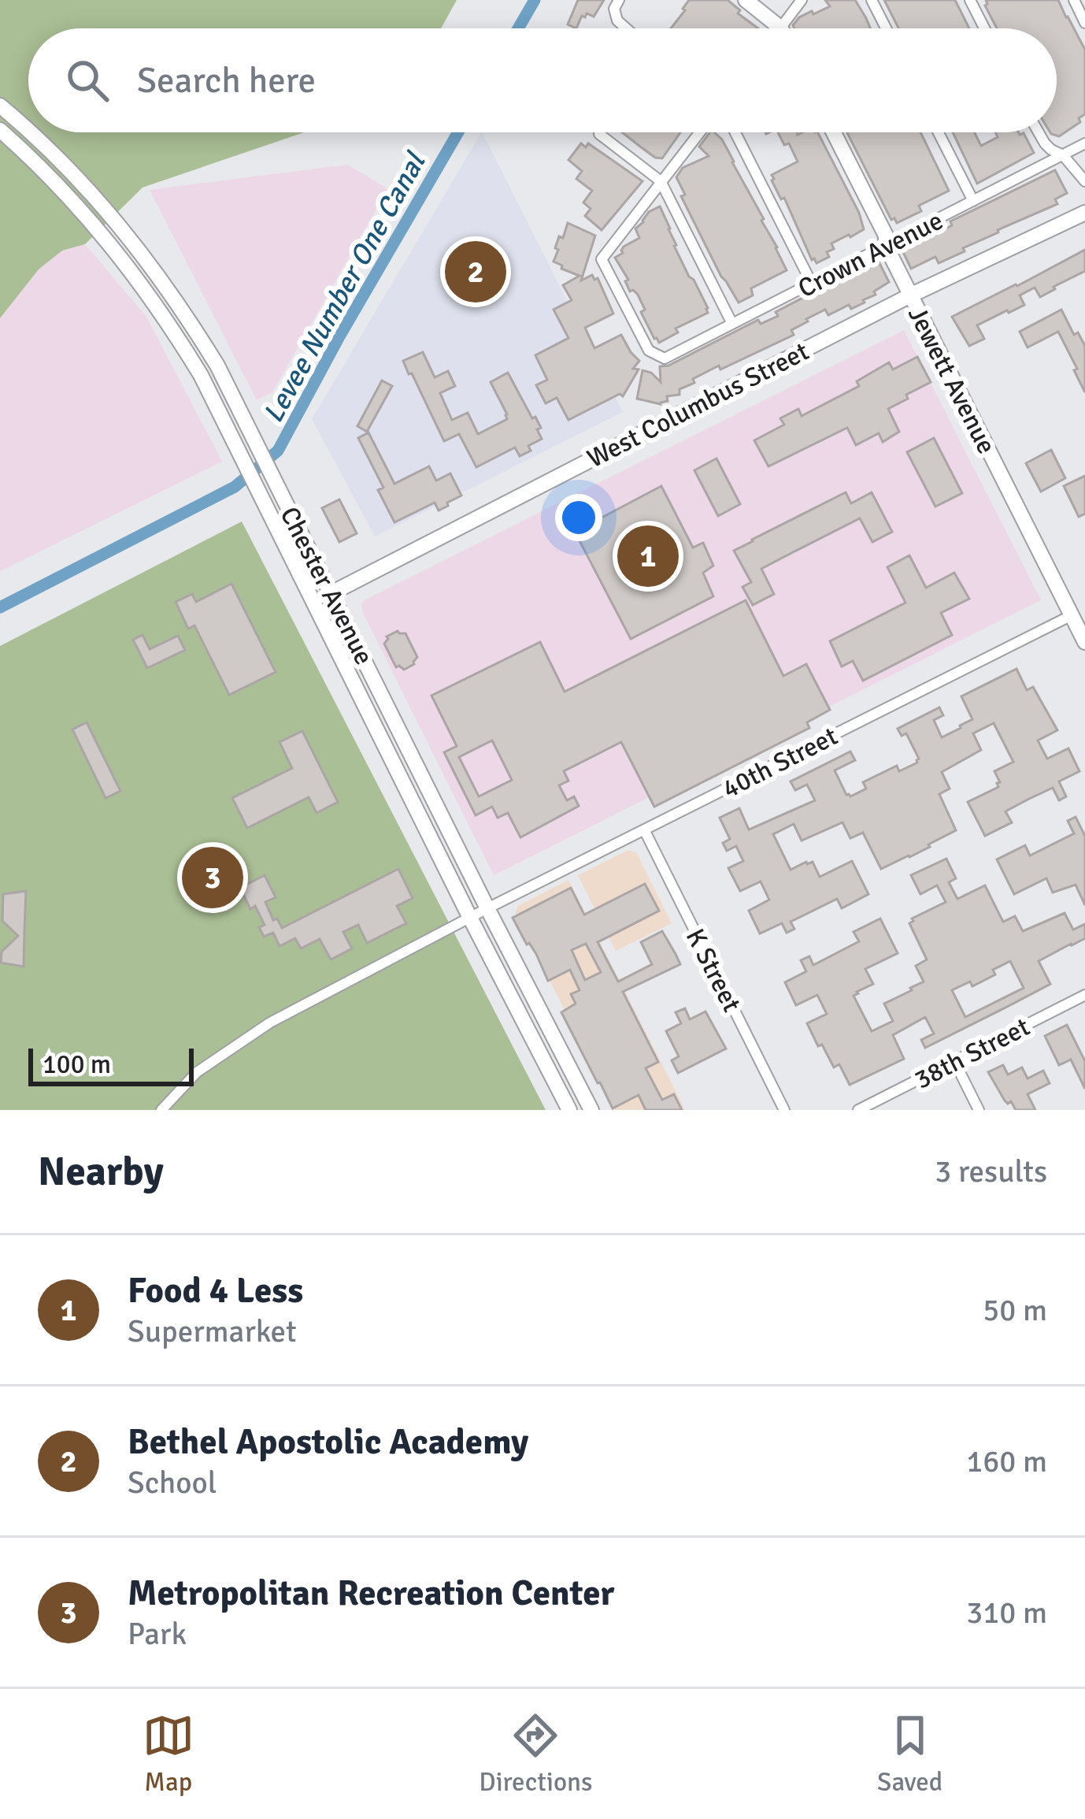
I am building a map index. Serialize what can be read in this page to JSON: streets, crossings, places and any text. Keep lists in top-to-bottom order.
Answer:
{
  "streets": {
    "main road": ["Jewett Avenue", "West Columbus Street", "Chester Avenue"],
    "street": [
      "Crown Avenue",
      "40th Street",
      "K Street",
      "38th Street"
    ]
  },
  "crossings": [
    ["Crown Avenue", "Jewett Avenue"],
    ["Jewett Avenue", "West Columbus Street"],
    ["Jewett Avenue", "40th Street"],
    ["West Columbus Street", "Chester Avenue"],
    ["Chester Avenue", "40th Street"],
    ["40th Street", "K Street"]
  ],
  "water": ["Levee Number One Canal"],
  "scale_bar": "100 m",
  "page": {
    "search": "Search here",
    "pins": ["2", "1", "3"],
    "scale": "100 m",
    "heading": ["Nearby", "3 results"],
    "list": [
      {
        "mark": "1",
        "name": "Food 4 Less",
        "note": "Supermarket",
        "value": "50 m"
      },
      {
        "mark": "2",
        "name": "Bethel Apostolic Academy",
        "note": "School",
        "value": "160 m"
      },
      {
        "mark": "3",
        "name": "Metropolitan Recreation Center",
        "note": "Park",
        "value": "310 m"
      }
    ],
    "nav": ["Map", "Directions", "Saved"]
  }
}
